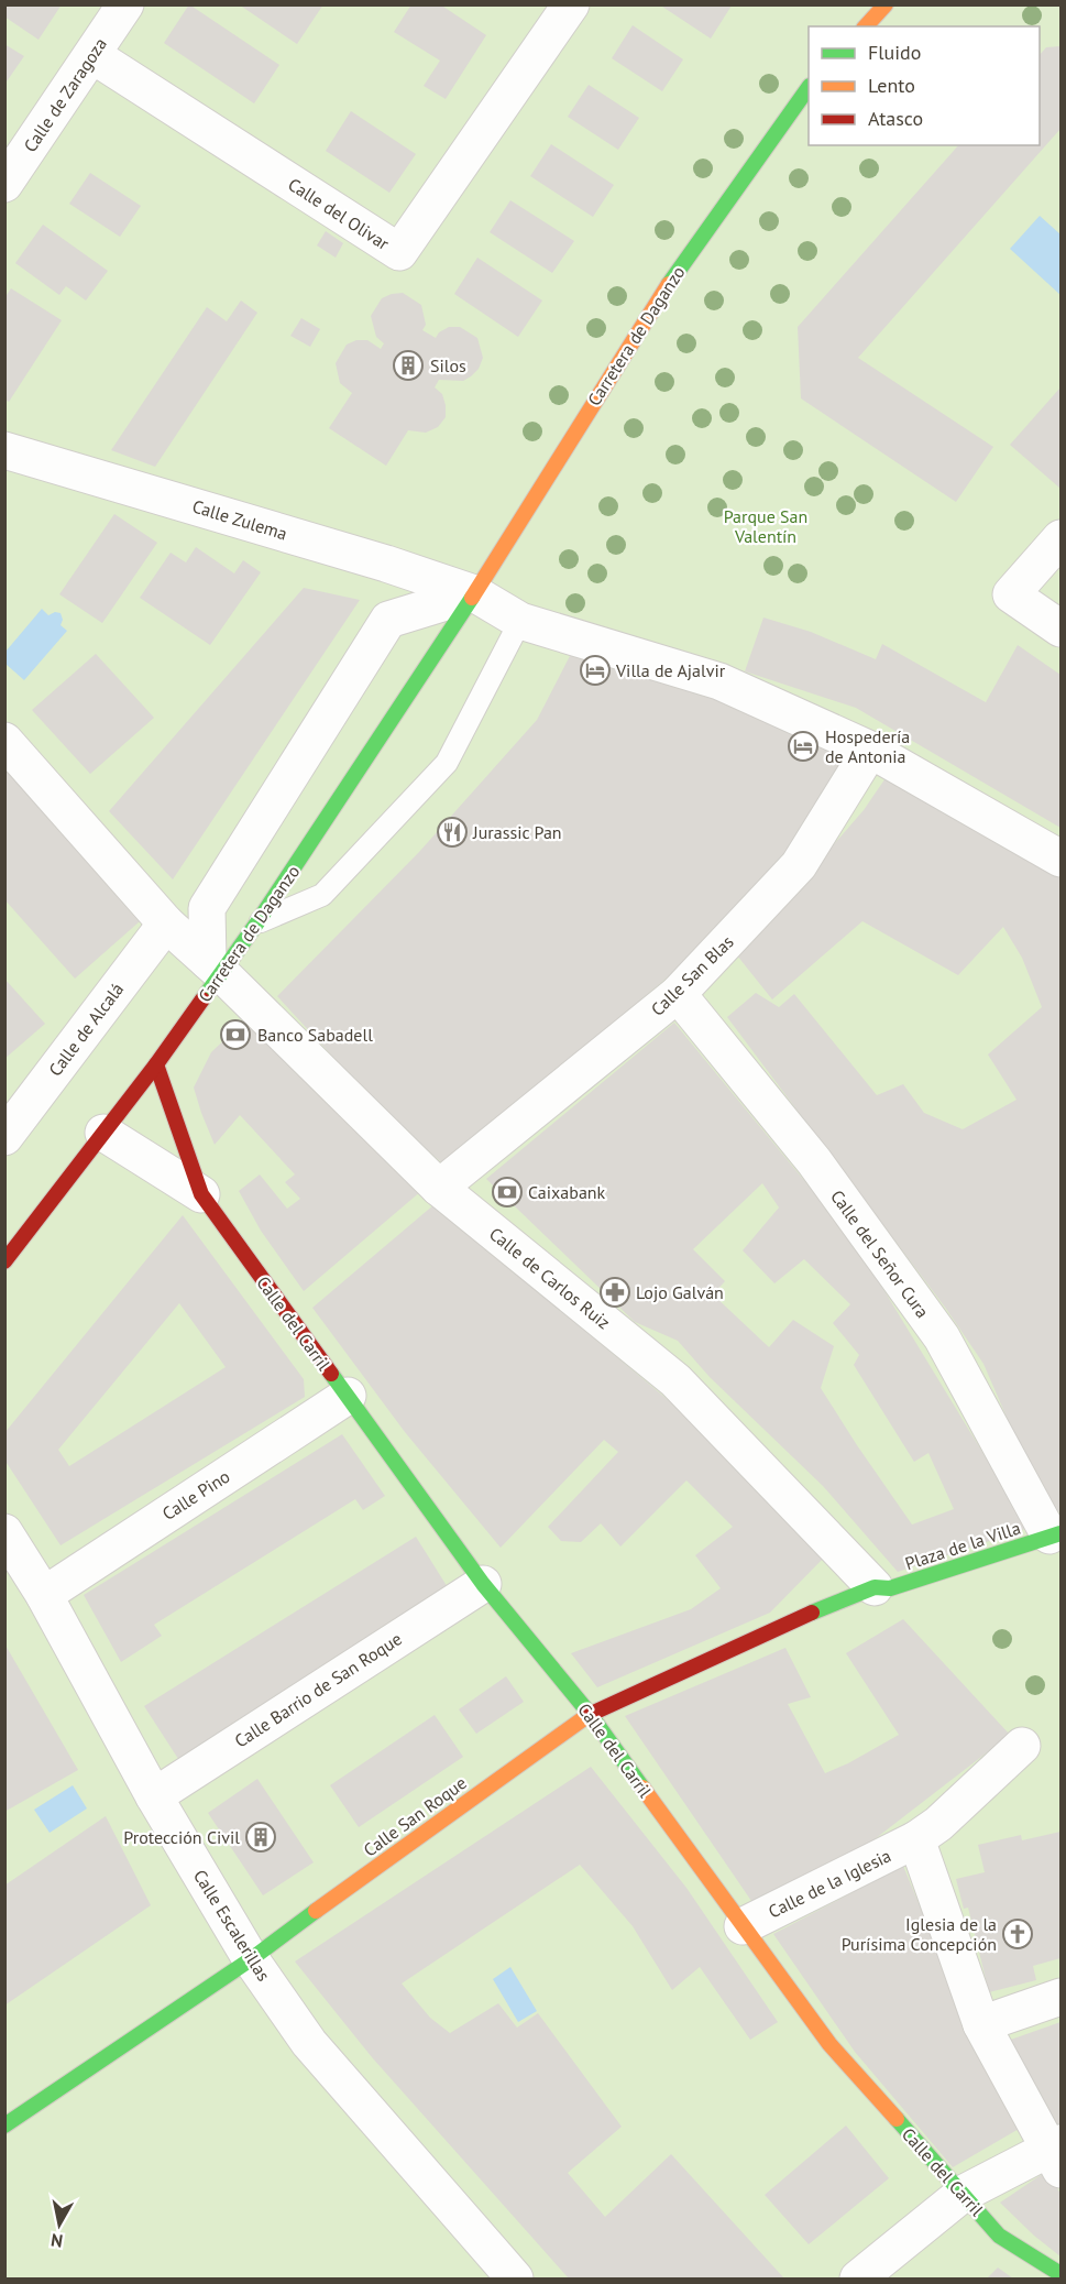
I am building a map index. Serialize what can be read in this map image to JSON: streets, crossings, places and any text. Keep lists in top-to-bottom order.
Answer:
{
  "streets": {
    "street": [
      "Calle de Zaragoza",
      "Calle del Olivar",
      "Carretera de Daganzo",
      "Calle Zulema",
      "Calle San Blas",
      "Calle de Alcalá",
      "Calle del Señor Cura",
      "Calle de Carlos Ruiz",
      "Calle del Carril",
      "Calle Pino",
      "Plaza de la Villa",
      "Calle Barrio de San Roque",
      "Calle San Roque",
      "Calle de la Iglesia",
      "Calle Escalerillas"
    ]
  },
  "crossings": [
    ["Calle de Zaragoza", "Calle del Olivar"],
    ["Carretera de Daganzo", "Calle Zulema"],
    ["Carretera de Daganzo", "Calle de Carlos Ruiz"],
    ["Carretera de Daganzo", "Calle del Carril"],
    ["Calle Zulema", "Calle San Blas"],
    ["Calle San Blas", "Calle del Señor Cura"],
    ["Calle San Blas", "Calle de Carlos Ruiz"],
    ["Calle del Señor Cura", "Plaza de la Villa"],
    ["Calle de Carlos Ruiz", "Plaza de la Villa"],
    ["Calle de Carlos Ruiz", "Calle San Roque"],
    ["Calle del Carril", "Calle Pino"],
    ["Calle del Carril", "Calle Barrio de San Roque"],
    ["Calle del Carril", "Calle San Roque"],
    ["Calle del Carril", "Calle de la Iglesia"],
    ["Calle Pino", "Calle Escalerillas"],
    ["Plaza de la Villa", "Calle San Roque"],
    ["Calle Barrio de San Roque", "Calle Escalerillas"],
    ["Calle San Roque", "Calle Escalerillas"]
  ],
  "parks": ["Parque San Valentín"],
  "places": {
    "building": ["Silos", "Protección Civil"],
    "hotel": ["Villa de Ajalvir", "Hospedería de Antonia"],
    "restaurant": ["Jurassic Pan"],
    "bank": ["Banco Sabadell", "Caixabank"],
    "pharmacy": ["Lojo Galván"],
    "church": ["Iglesia de la Purísima Concepción"]
  },
  "legend": ["Fluido", "Lento", "Atasco"],
  "north": "bottom"
}
